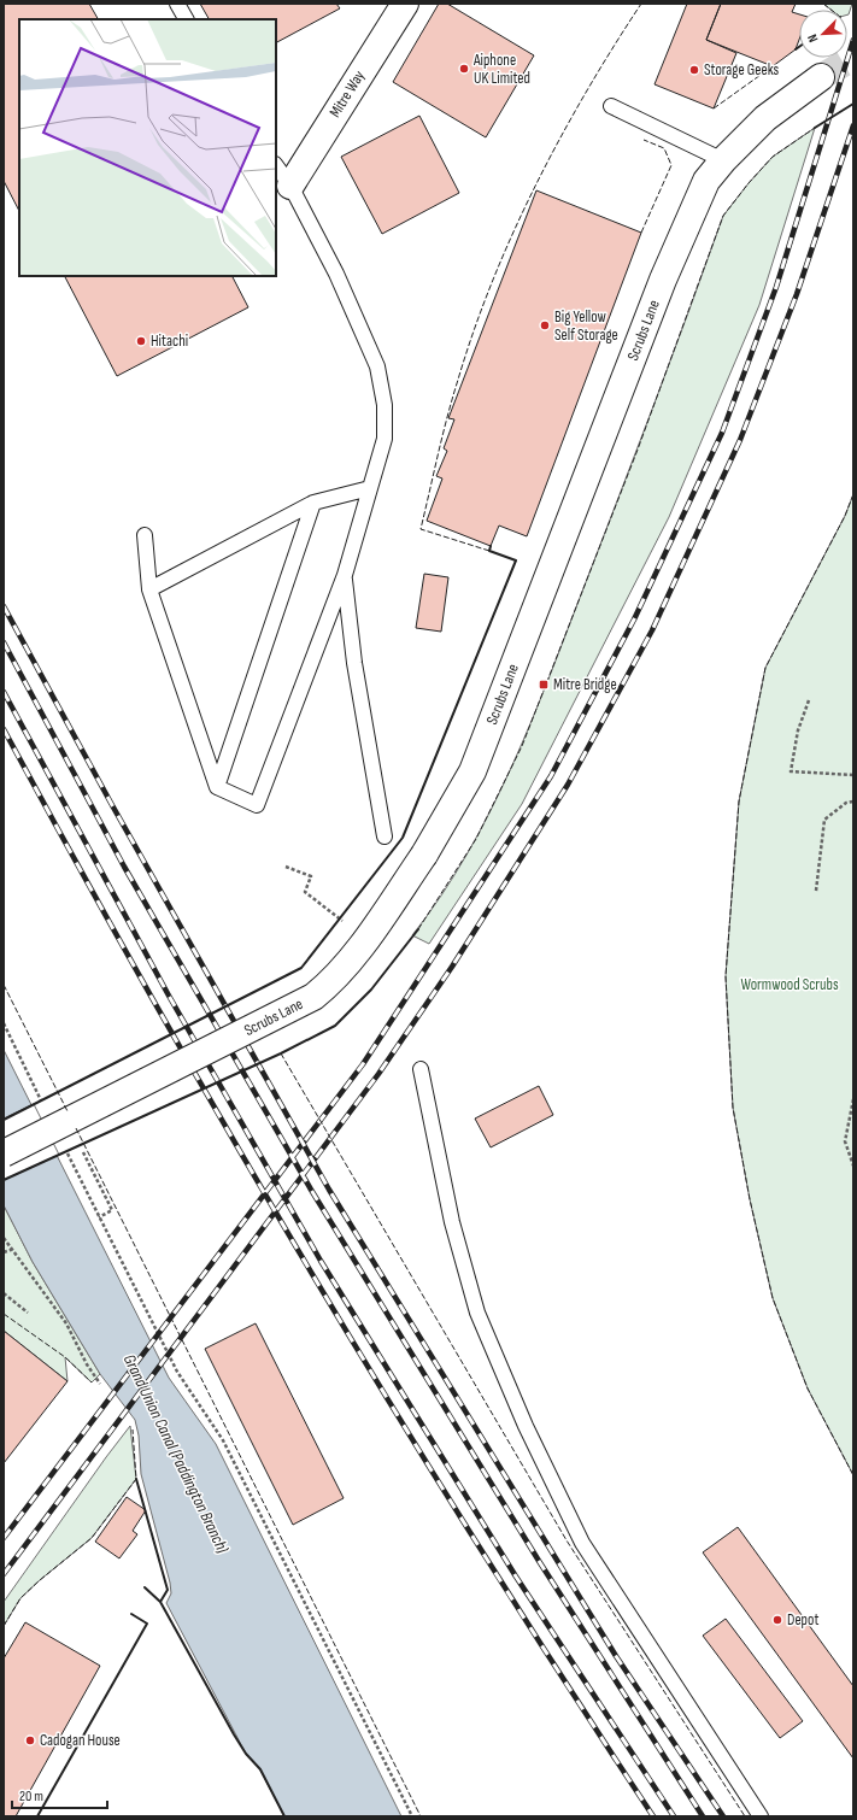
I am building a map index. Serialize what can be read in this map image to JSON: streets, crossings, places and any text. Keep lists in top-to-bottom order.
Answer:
{
  "streets": {
    "main road": ["Mitre Way", "Scrubs Lane"]
  },
  "water": ["Grand Union Canal (Paddington Branch)"],
  "parks": ["Wormwood Scrubs"],
  "places": {
    "other": [
      "Aiphone UK Limited",
      "Storage Geeks",
      "Big Yellow Self Storage",
      "Hitachi",
      "Depot",
      "Cadogan House"
    ],
    "transit": ["Mitre Bridge"]
  },
  "scale_bar": "20 m",
  "north": "bottom left"
}
